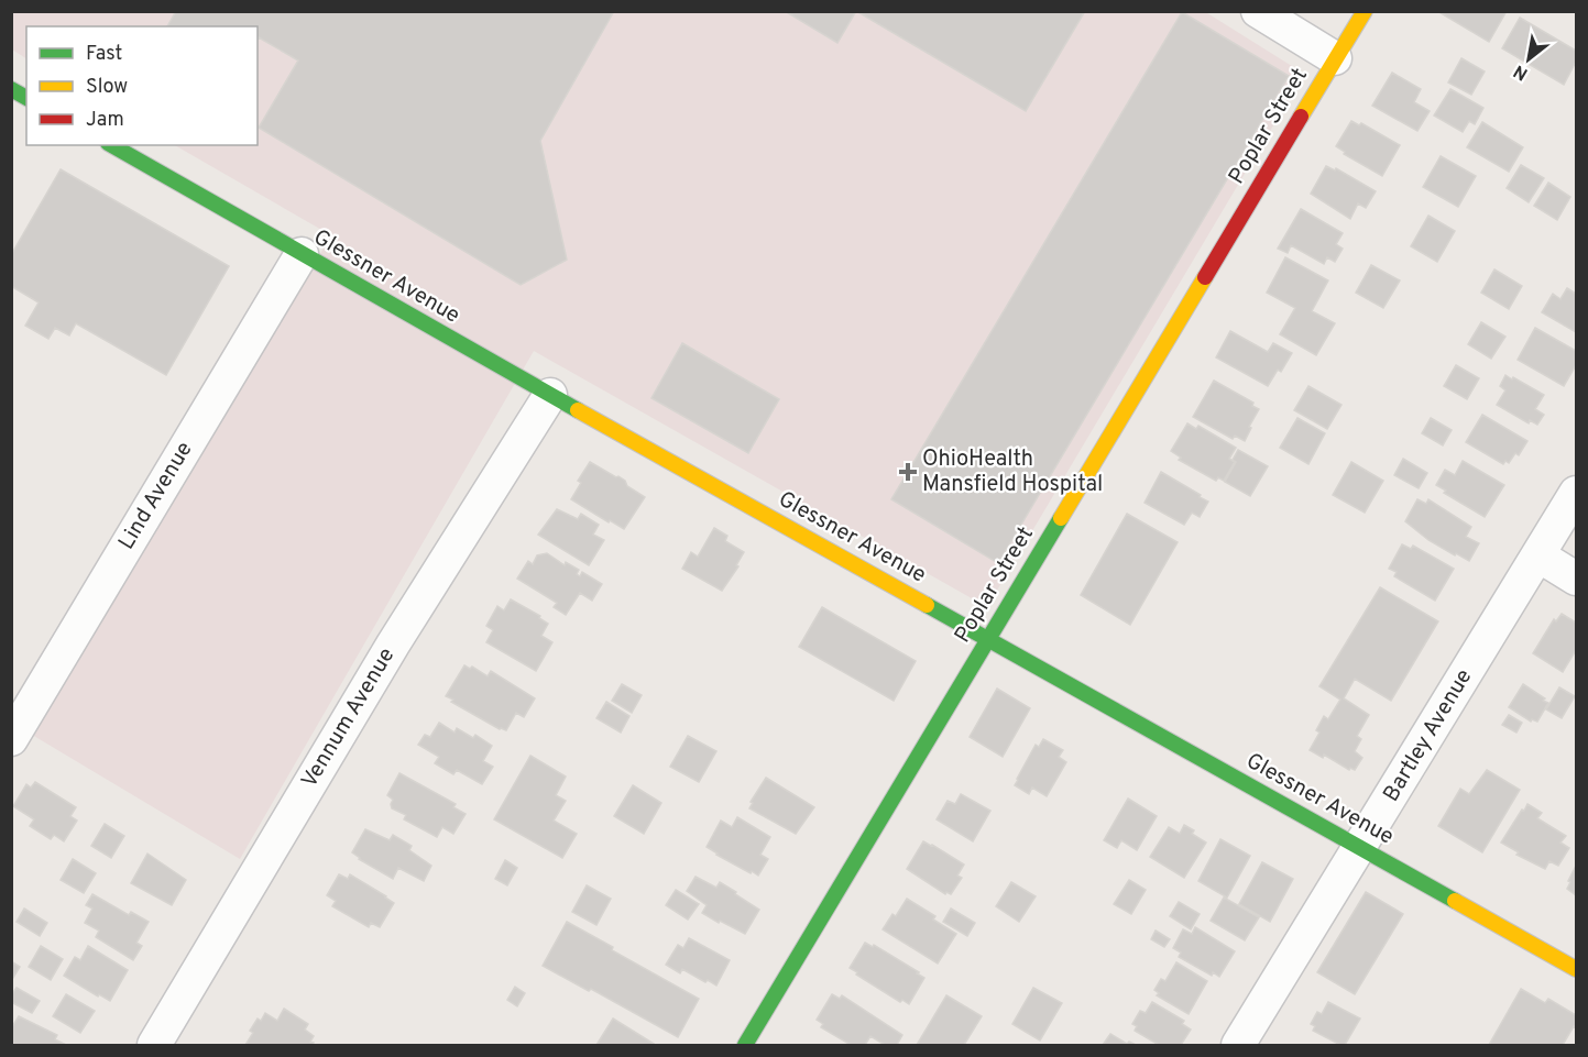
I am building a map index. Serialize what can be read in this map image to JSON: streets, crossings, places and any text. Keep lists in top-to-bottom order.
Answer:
{
  "streets": {
    "street": [
      "Poplar Street",
      "Glessner Avenue",
      "Lind Avenue",
      "Vennum Avenue",
      "Bartley Avenue"
    ]
  },
  "crossings": [
    ["Poplar Street", "Glessner Avenue"],
    ["Glessner Avenue", "Lind Avenue"],
    ["Glessner Avenue", "Vennum Avenue"],
    ["Glessner Avenue", "Bartley Avenue"]
  ],
  "places": {
    "health": ["OhioHealth Mansfield Hospital"]
  },
  "legend": ["Fast", "Slow", "Jam"],
  "north": "bottom left"
}
